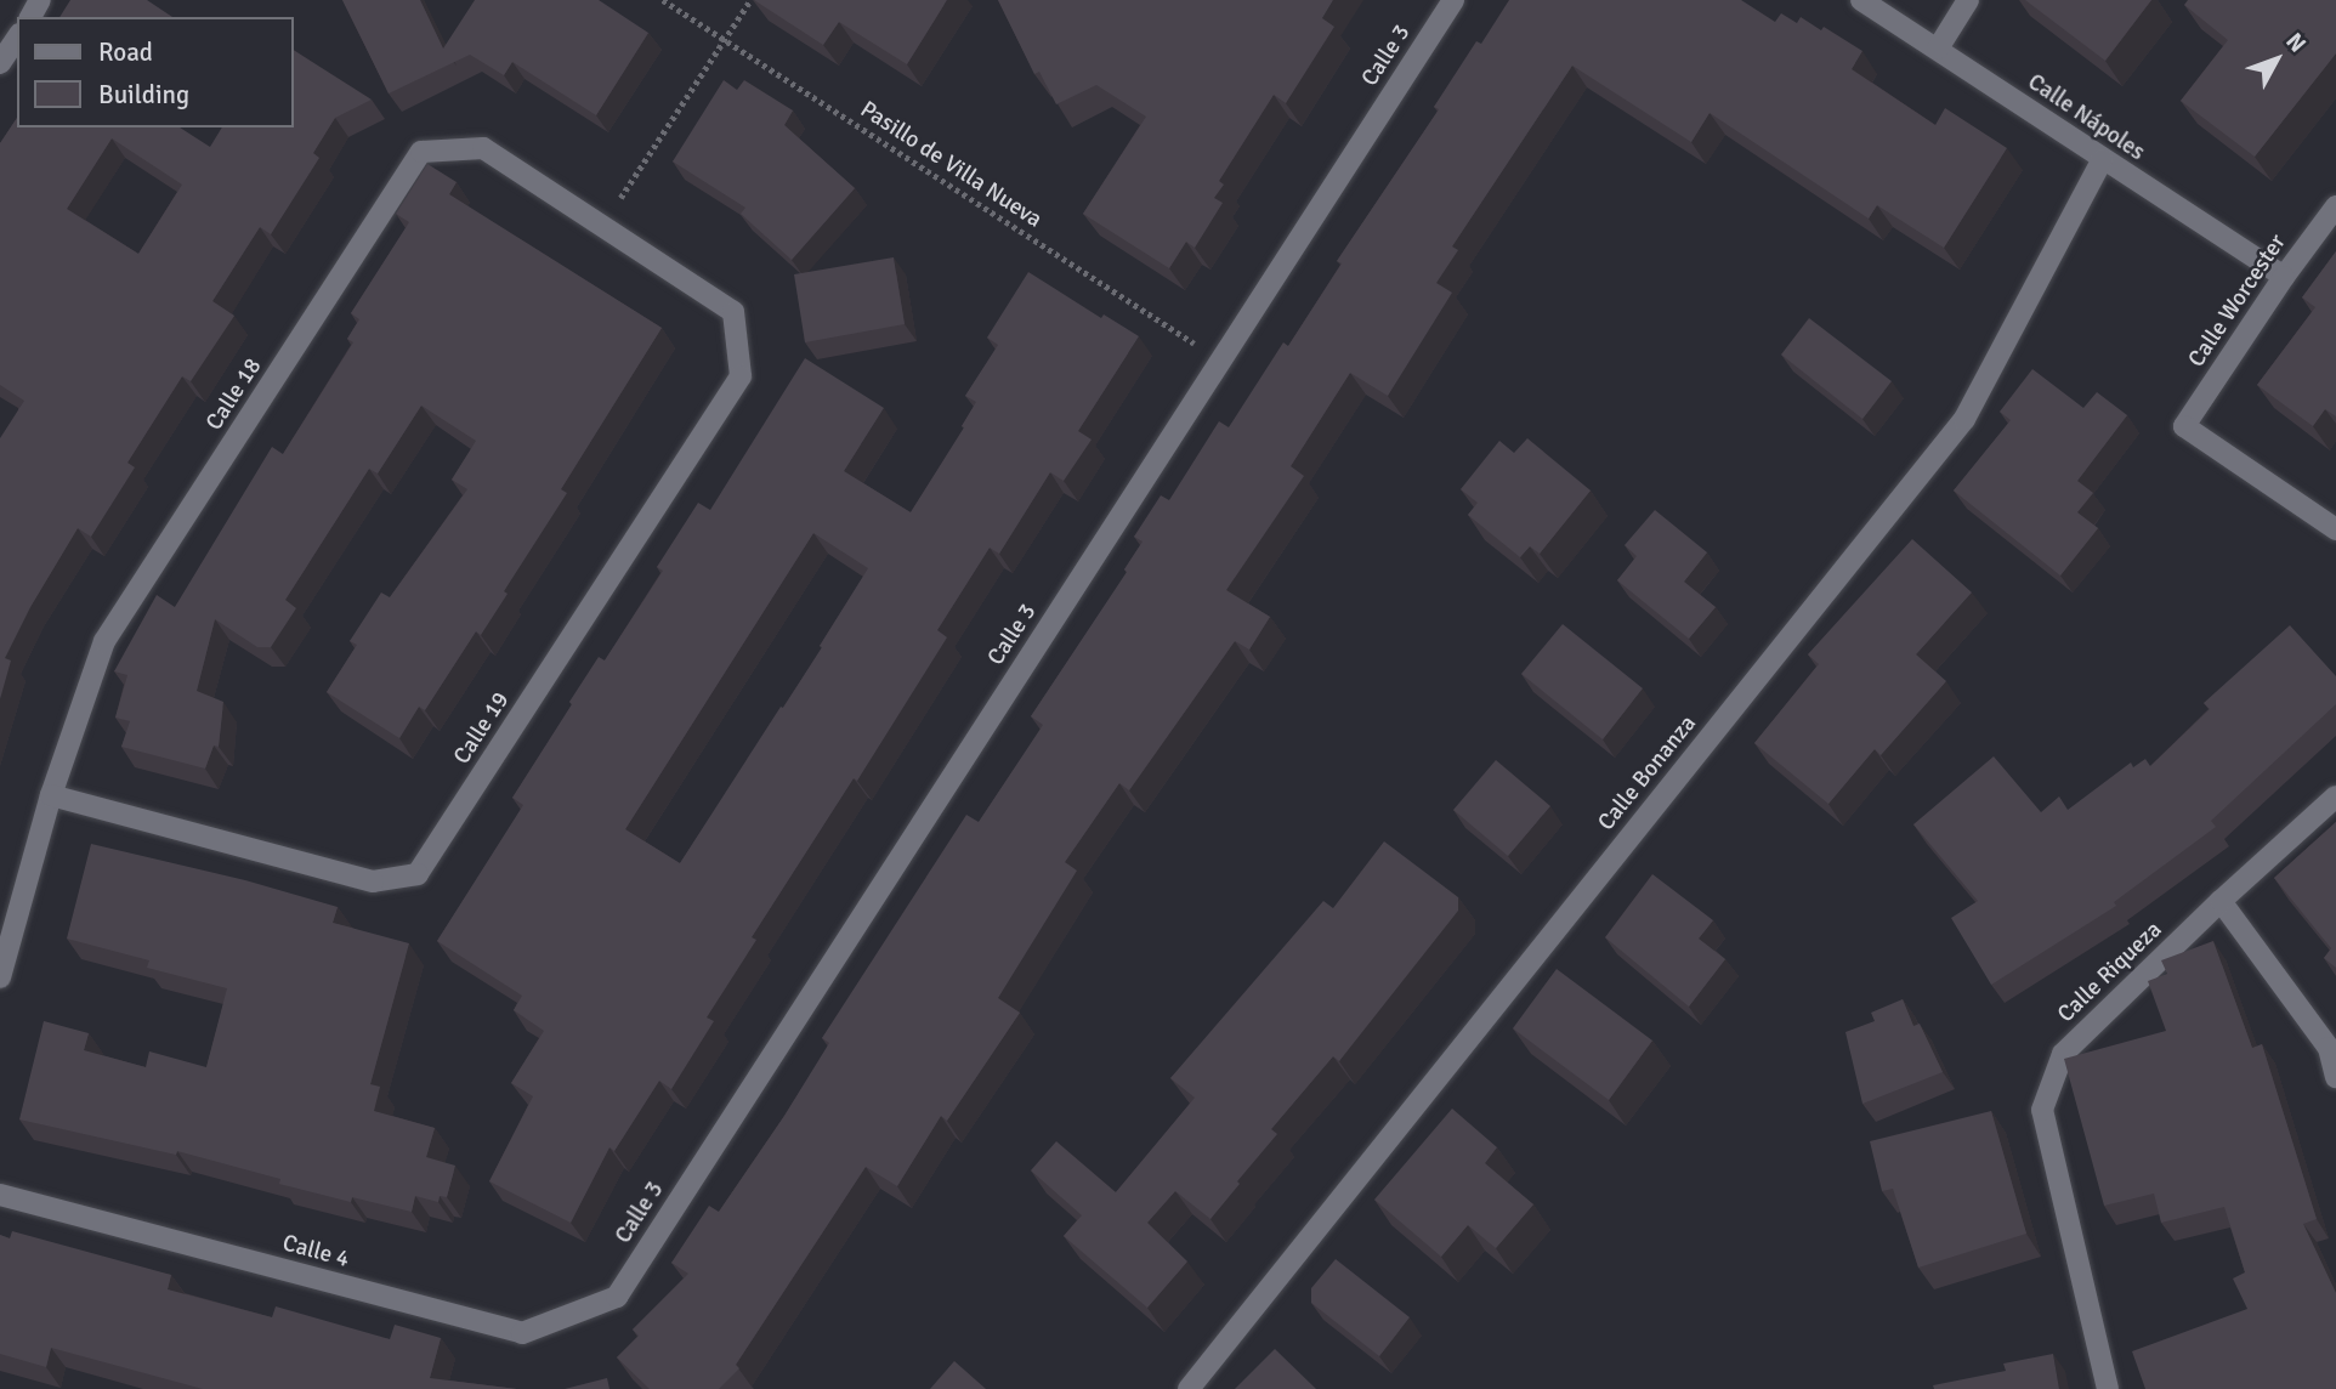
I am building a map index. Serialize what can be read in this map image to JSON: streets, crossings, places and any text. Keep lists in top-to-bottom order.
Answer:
{
  "streets": {
    "street": [
      "Calle 3",
      "Calle Nápoles",
      "Calle Worcester",
      "Calle 18",
      "Calle 19",
      "Calle Bonanza",
      "Calle Riqueza",
      "Calle 4"
    ],
    "path": ["Pasillo de Villa Nueva"]
  },
  "crossings": [
    ["Calle 3", "Pasillo de Villa Nueva"],
    ["Calle 3", "Calle 4"],
    ["Calle Nápoles", "Calle Worcester"],
    ["Calle Nápoles", "Calle Bonanza"],
    ["Calle 18", "Calle 19"]
  ],
  "legend": ["Road", "Building"],
  "north": "top right"
}
